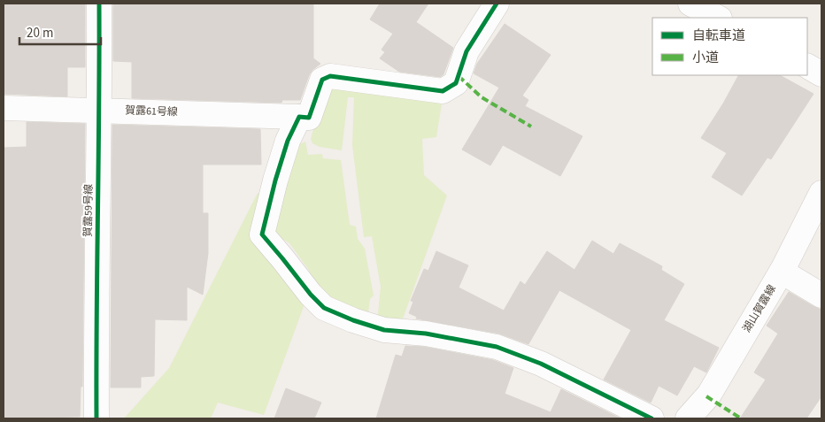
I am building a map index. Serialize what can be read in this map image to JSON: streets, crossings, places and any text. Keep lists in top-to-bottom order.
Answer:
{
  "streets": {
    "street": ["賀露61号線", "賀露59号線", "湖山賀露線"]
  },
  "crossings": [
    ["賀露61号線", "賀露59号線"]
  ],
  "legend": ["自転車道", "小道"],
  "scale_bar": "20 m"
}
